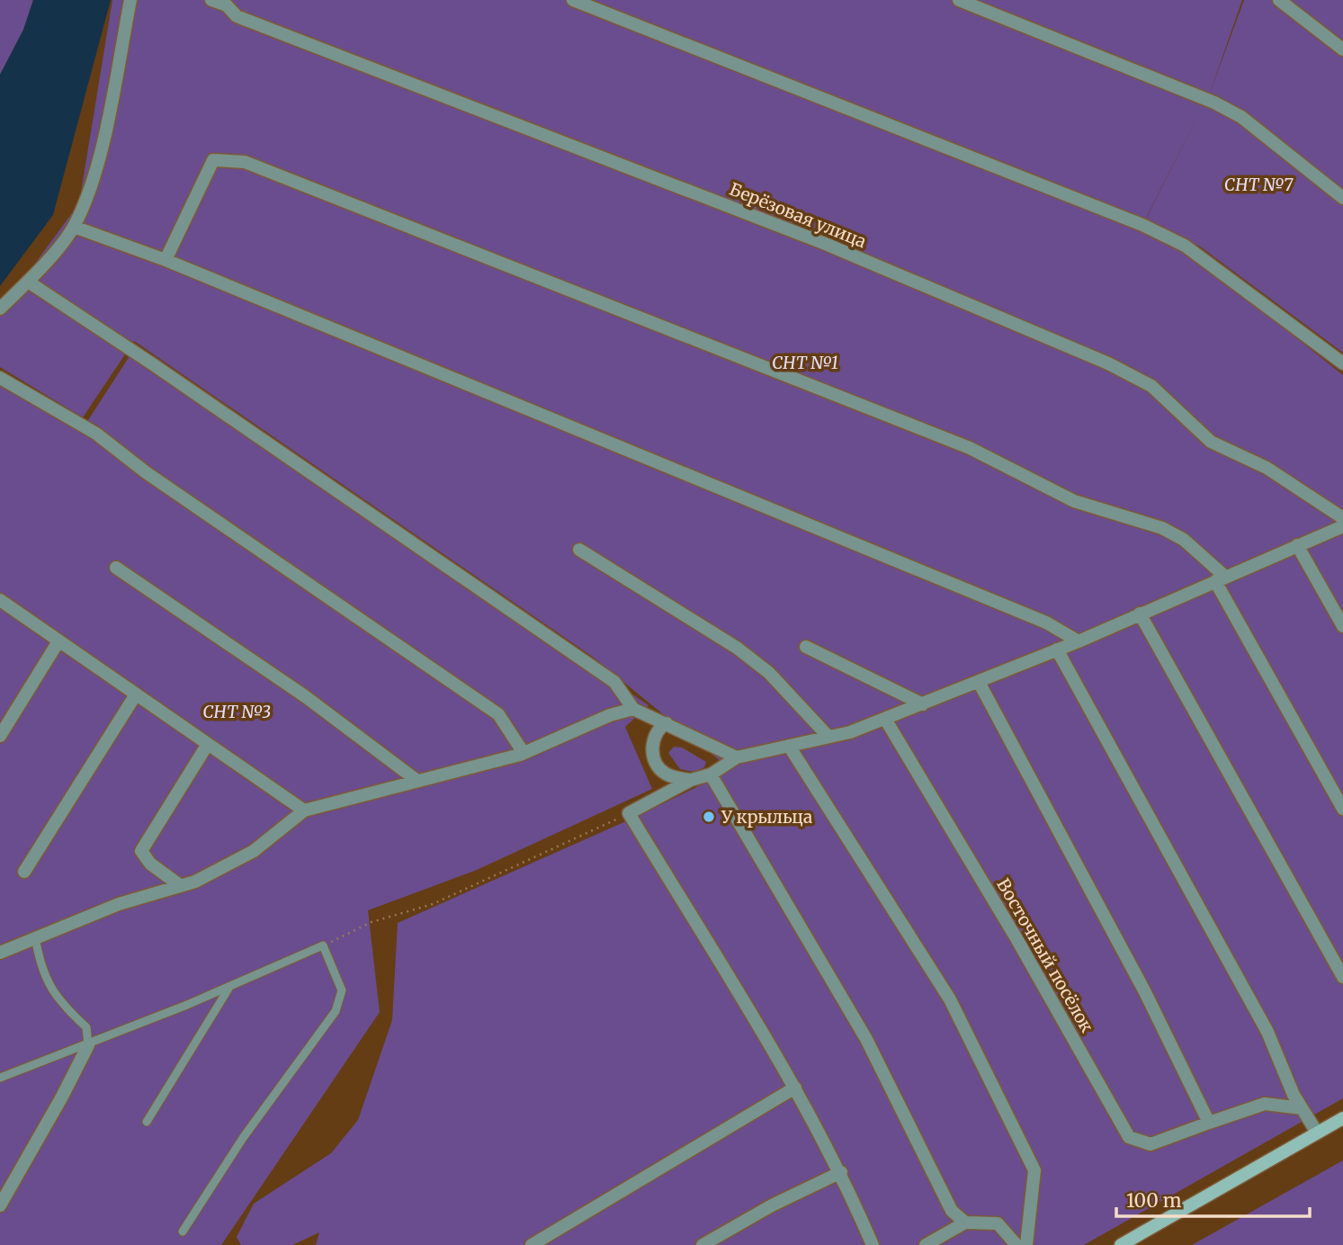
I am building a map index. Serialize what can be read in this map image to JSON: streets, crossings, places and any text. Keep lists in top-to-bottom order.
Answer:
{
  "streets": {
    "street": ["Берёзовая улица", "Восточный посёлок"]
  },
  "parks": ["СНТ №7", "СНТ №1", "СНТ №3"],
  "places": ["У крыльца"],
  "scale_bar": "100 m"
}
